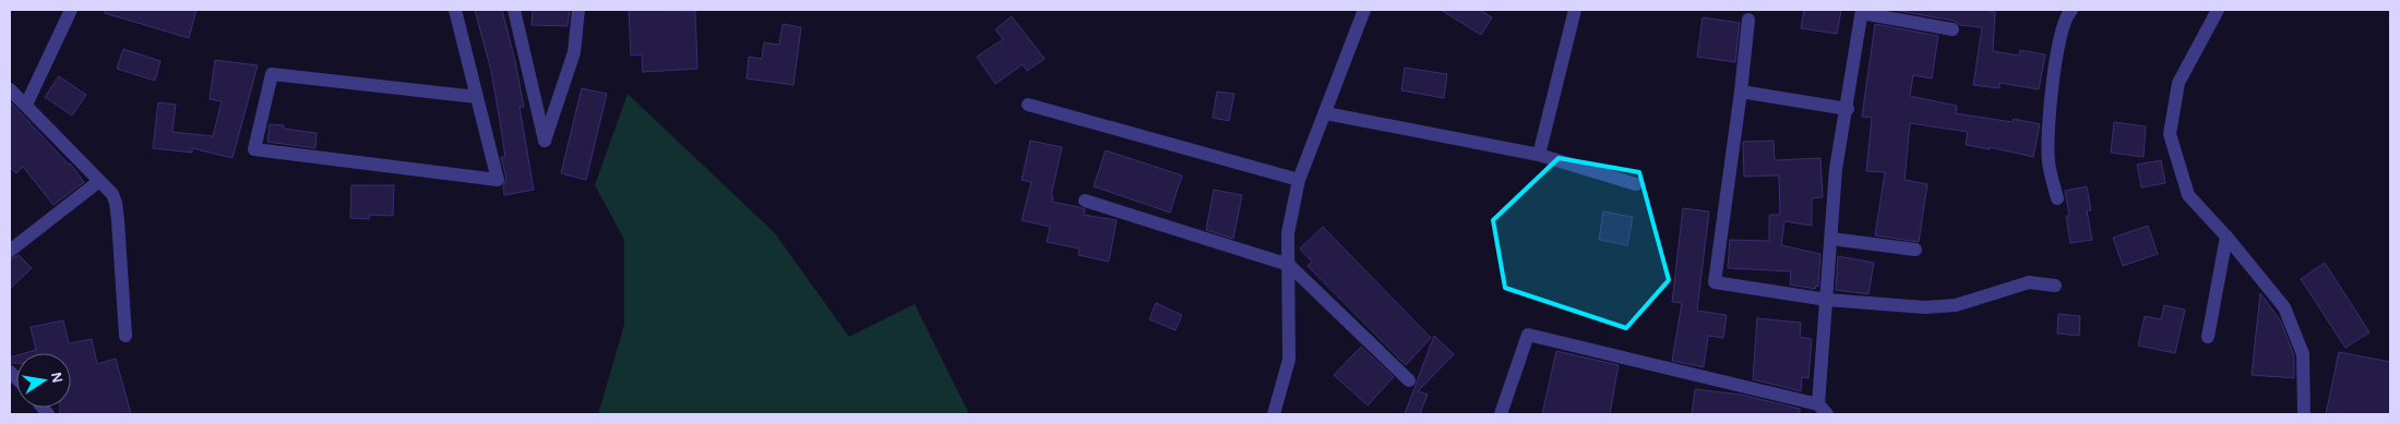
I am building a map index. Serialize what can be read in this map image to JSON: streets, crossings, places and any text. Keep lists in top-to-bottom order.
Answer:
{
  "north": "right"
}
